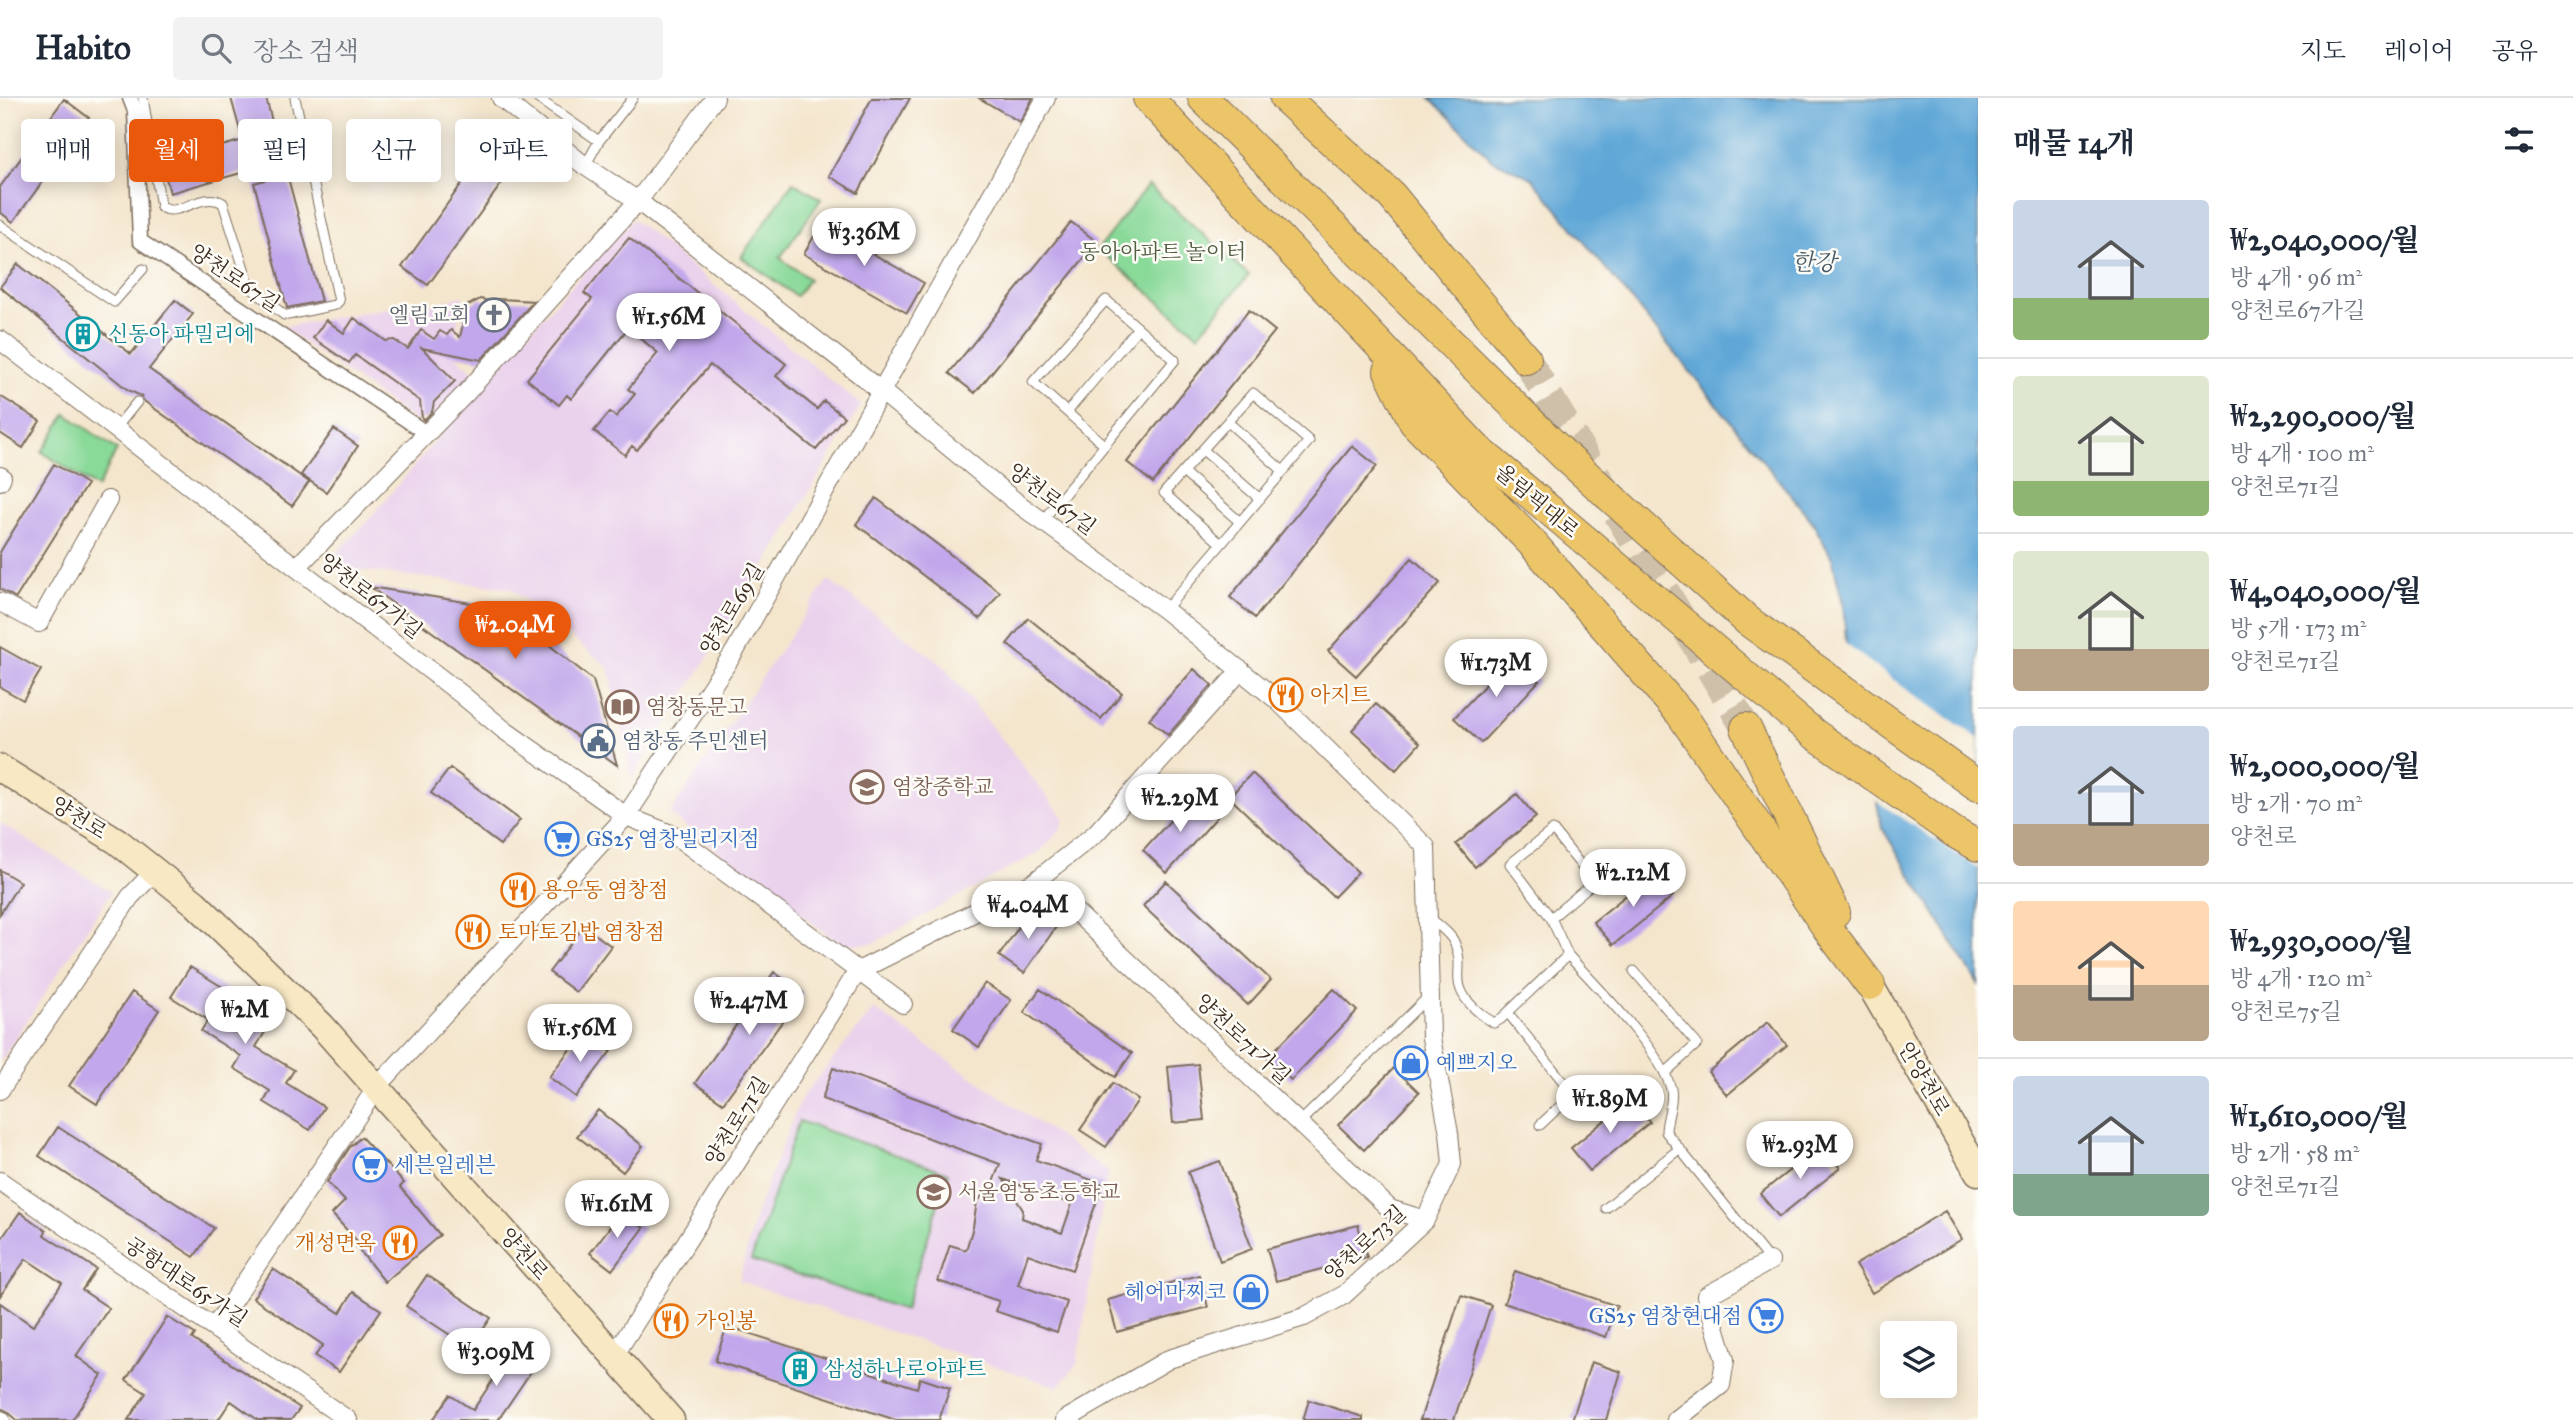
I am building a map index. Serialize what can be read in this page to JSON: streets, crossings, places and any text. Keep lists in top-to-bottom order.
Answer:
{
  "streets": {
    "highway": ["올림픽대로"],
    "main road": ["양천로", "안양천로"],
    "street": [
      "양천로67길",
      "양천로67가길",
      "양천로69길",
      "양천로71가길",
      "양천로71길",
      "양천로73길",
      "공항대로65가길"
    ]
  },
  "crossings": [
    ["양천로67길", "양천로69길"],
    ["양천로67길", "양천로73길"],
    ["양천로67가길", "양천로69길"],
    ["양천로67가길", "양천로71길"],
    ["양천로69길", "양천로"],
    ["양천로", "양천로71길"],
    ["양천로71가길", "양천로73길"]
  ],
  "water": ["한강"],
  "parks": ["동아아파트 놀이터"],
  "places": {
    "church": ["엘림교회"],
    "building": ["신동아 파밀리에", "삼성하나로아파트"],
    "restaurant": [
      "아지트",
      "용우동 염창점",
      "토마토김밥 염창점",
      "개성면옥",
      "가인봉"
    ],
    "library": ["염창동문고"],
    "public building": ["염창동 주민센터"],
    "school or university": ["염창중학교", "서울염동초등학교"],
    "supermarket": ["GS25 염창빌리지점", "세븐일레븐", "GS25 염창현대점"],
    "shop": ["예쁘지오", "헤어마찌코"]
  },
  "page": {
    "header": "Habito",
    "search": "장소 검색",
    "nav": ["지도", "레이어", "공유"],
    "heading": "매물 14개",
    "chip": [
      "매매",
      "월세",
      "필터",
      "신규",
      "아파트"
    ],
    "list": [
      {
        "name": "₩2,040,000/월",
        "note": "방 4개 · 96 m² · 양천로67가길"
      },
      {
        "name": "₩2,290,000/월",
        "note": "방 4개 · 100 m² · 양천로71길"
      },
      {
        "name": "₩4,040,000/월",
        "note": "방 5개 · 173 m² · 양천로71길"
      },
      {
        "name": "₩2,000,000/월",
        "note": "방 2개 · 70 m² · 양천로"
      },
      {
        "name": "₩2,930,000/월",
        "note": "방 4개 · 120 m² · 양천로75길"
      },
      {
        "name": "₩1,610,000/월",
        "note": "방 2개 · 58 m² · 양천로71길"
      }
    ],
    "price": [
      "₩3.36M",
      "₩1.56M",
      "₩2.04M",
      "₩1.73M",
      "₩2.29M",
      "₩2.12M",
      "₩4.04M",
      "₩2.47M",
      "₩2M",
      "₩1.56M",
      "₩1.89M",
      "₩2.93M",
      "₩1.61M",
      "₩3.09M"
    ]
  }
}
